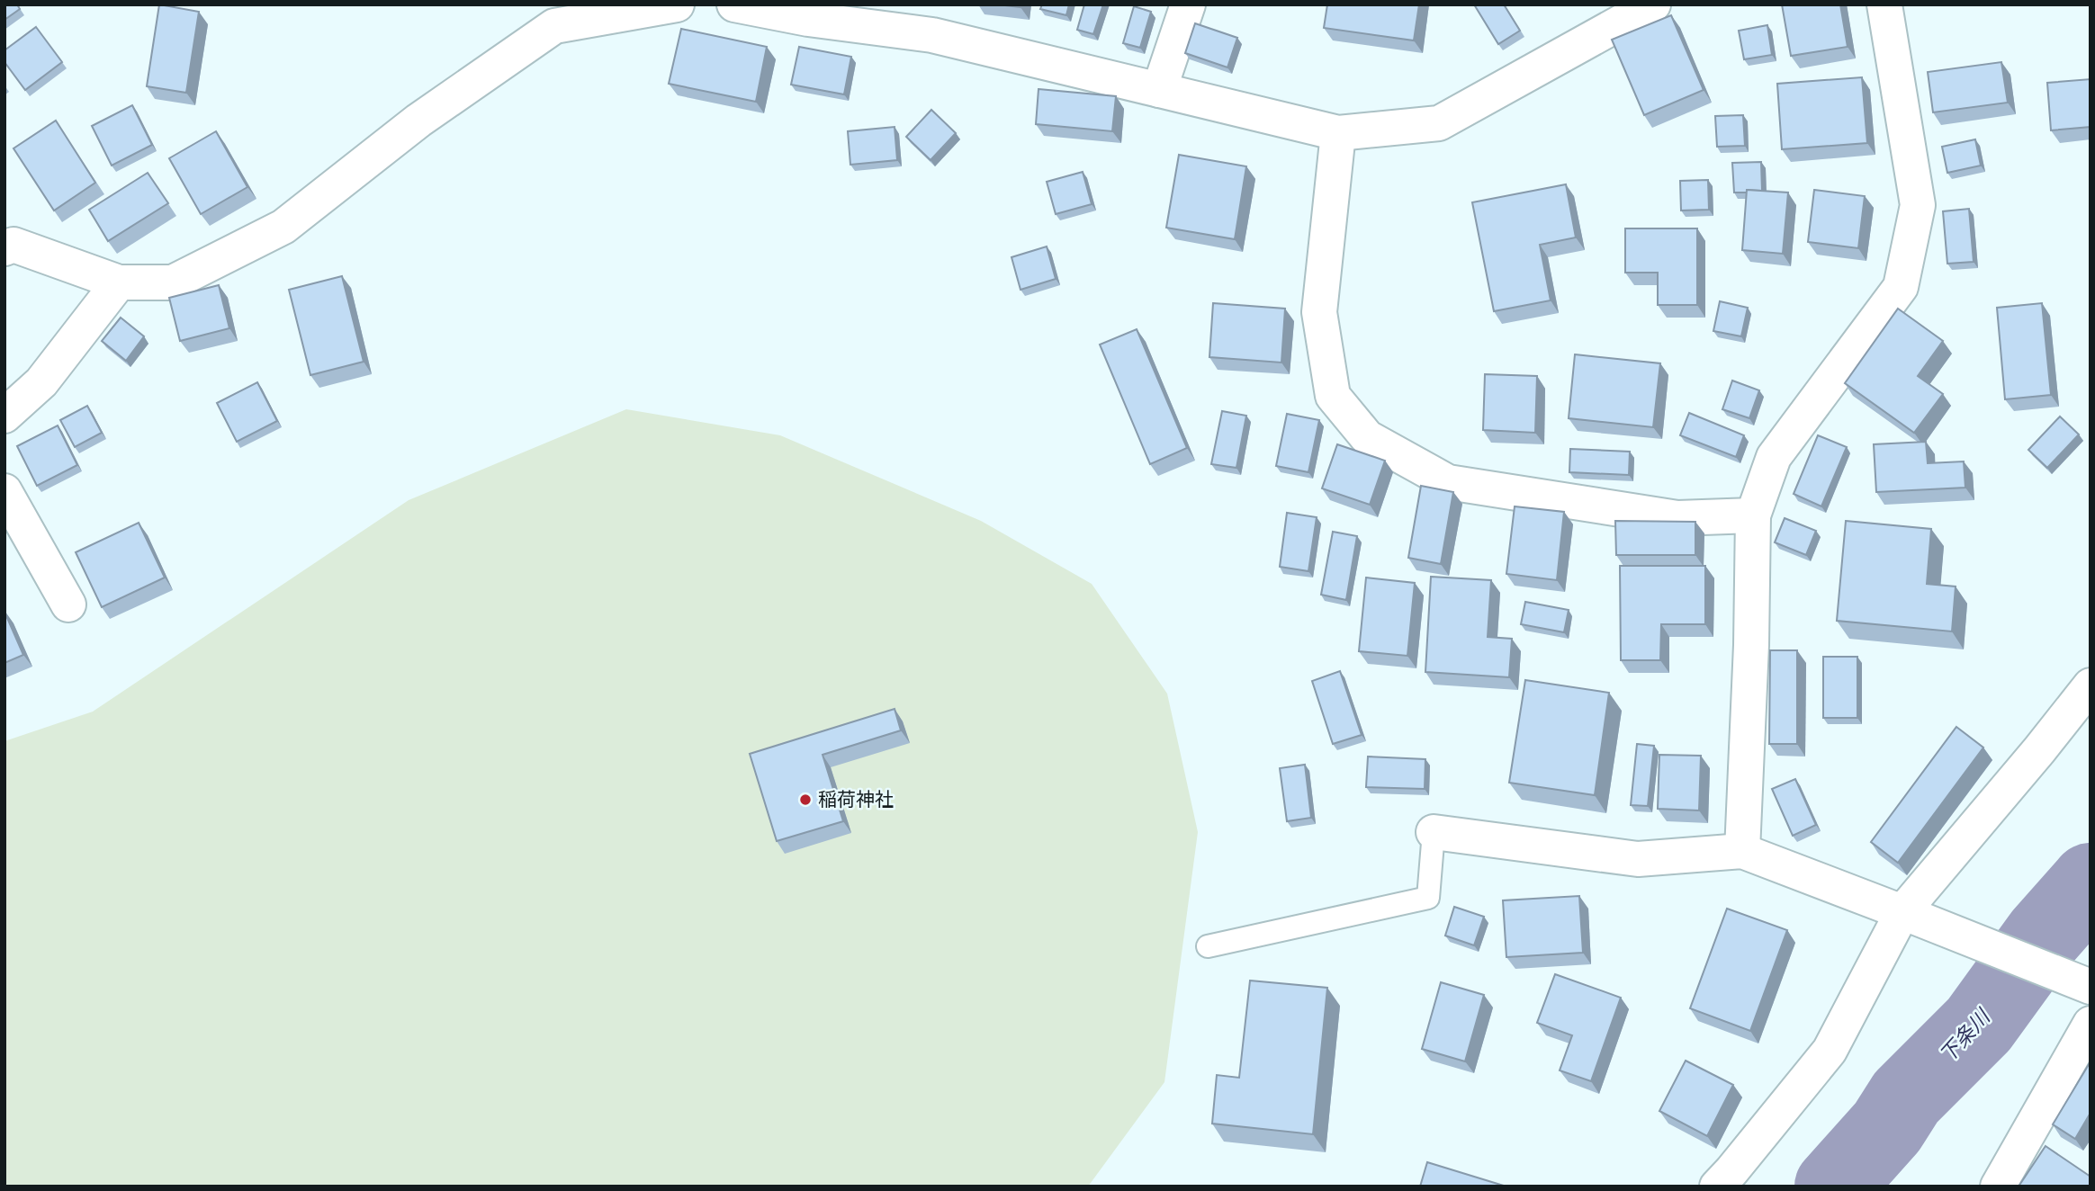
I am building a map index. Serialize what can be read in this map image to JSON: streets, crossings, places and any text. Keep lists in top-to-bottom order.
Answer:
{
  "water": ["下条川"],
  "places": ["稲荷神社"]
}
